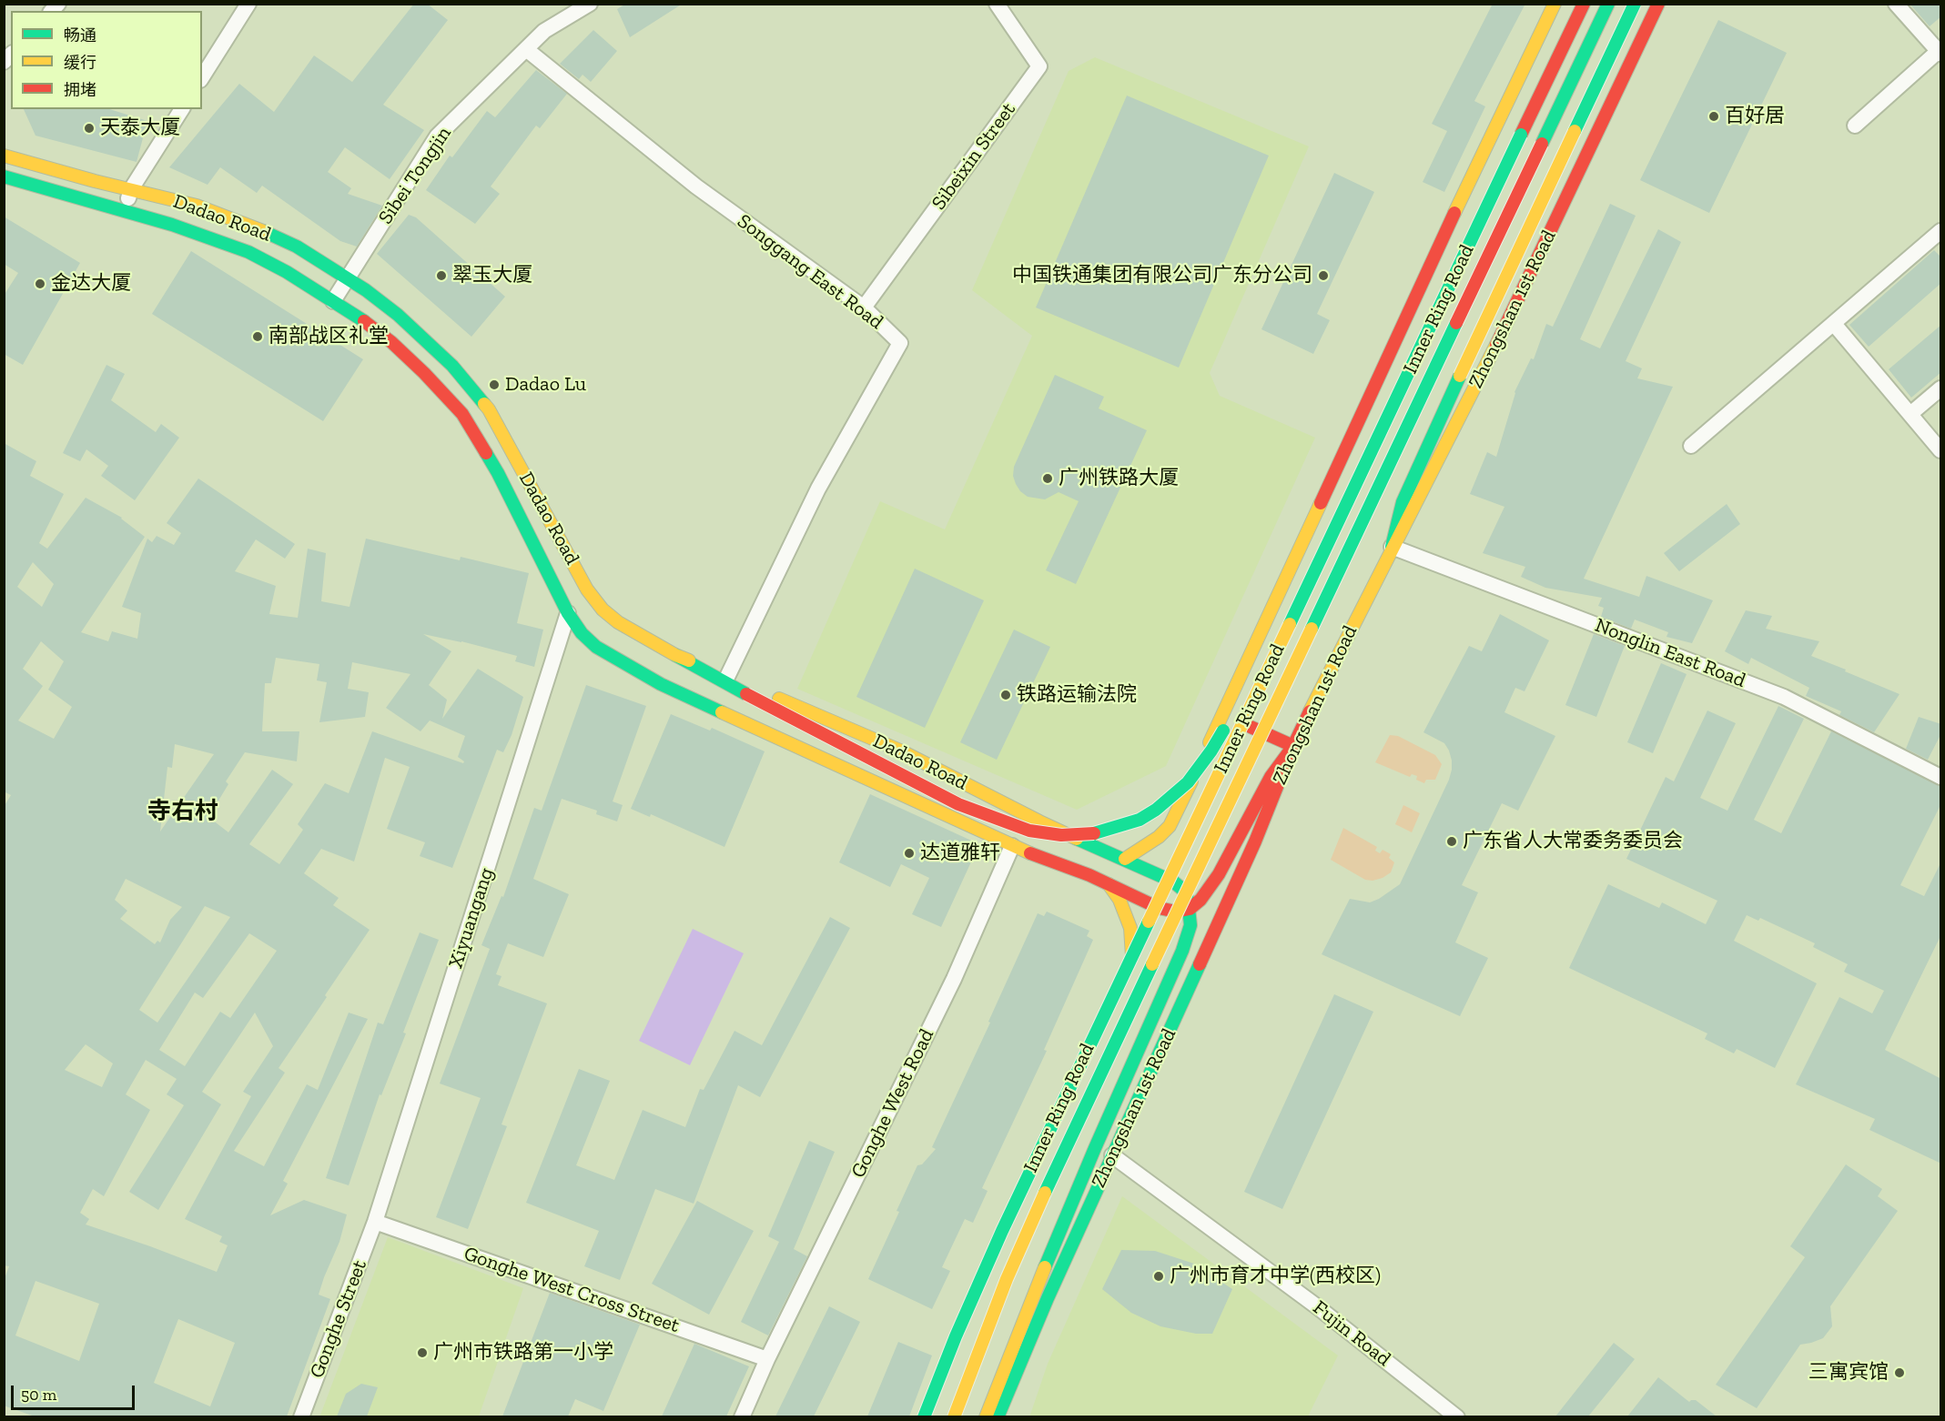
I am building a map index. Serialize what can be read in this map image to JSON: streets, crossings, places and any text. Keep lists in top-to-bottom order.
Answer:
{
  "streets": {
    "main road": ["Dadao Road", "Inner Ring Road", "Zhongshan 1st Road"],
    "street": [
      "Sibeixin Street",
      "Sibei Tongjin",
      "Songgang East Road",
      "Nonglin East Road",
      "Xiyuangang",
      "Gonghe West Road",
      "Gonghe West Cross Street",
      "Gonghe Street",
      "Fujin Road"
    ]
  },
  "crossings": [
    ["Sibeixin Street", "Songgang East Road"],
    ["Sibei Tongjin", "Dadao Road"],
    ["Sibei Tongjin", "Songgang East Road"],
    ["Dadao Road", "Songgang East Road"],
    ["Dadao Road", "Xiyuangang"],
    ["Dadao Road", "Gonghe West Road"],
    ["Zhongshan 1st Road", "Nonglin East Road"],
    ["Zhongshan 1st Road", "Fujin Road"],
    ["Xiyuangang", "Gonghe West Cross Street"],
    ["Xiyuangang", "Gonghe Street"],
    ["Gonghe West Road", "Gonghe West Cross Street"],
    ["Gonghe West Cross Street", "Gonghe Street"]
  ],
  "districts": ["寺右村"],
  "places": [
    "百好居",
    "天泰大厦",
    "翠玉大厦",
    "中国铁通集团有限公司广东分公司",
    "金达大厦",
    "南部战区礼堂",
    "Dadao Lu",
    "广州铁路大厦",
    "铁路运输法院",
    "广东省人大常委务委员会",
    "达道雅轩",
    "广州市育才中学(西校区)",
    "广州市铁路第一小学",
    "三寓宾馆"
  ],
  "legend": ["畅通", "缓行", "拥堵"],
  "scale_bar": "50 m"
}
